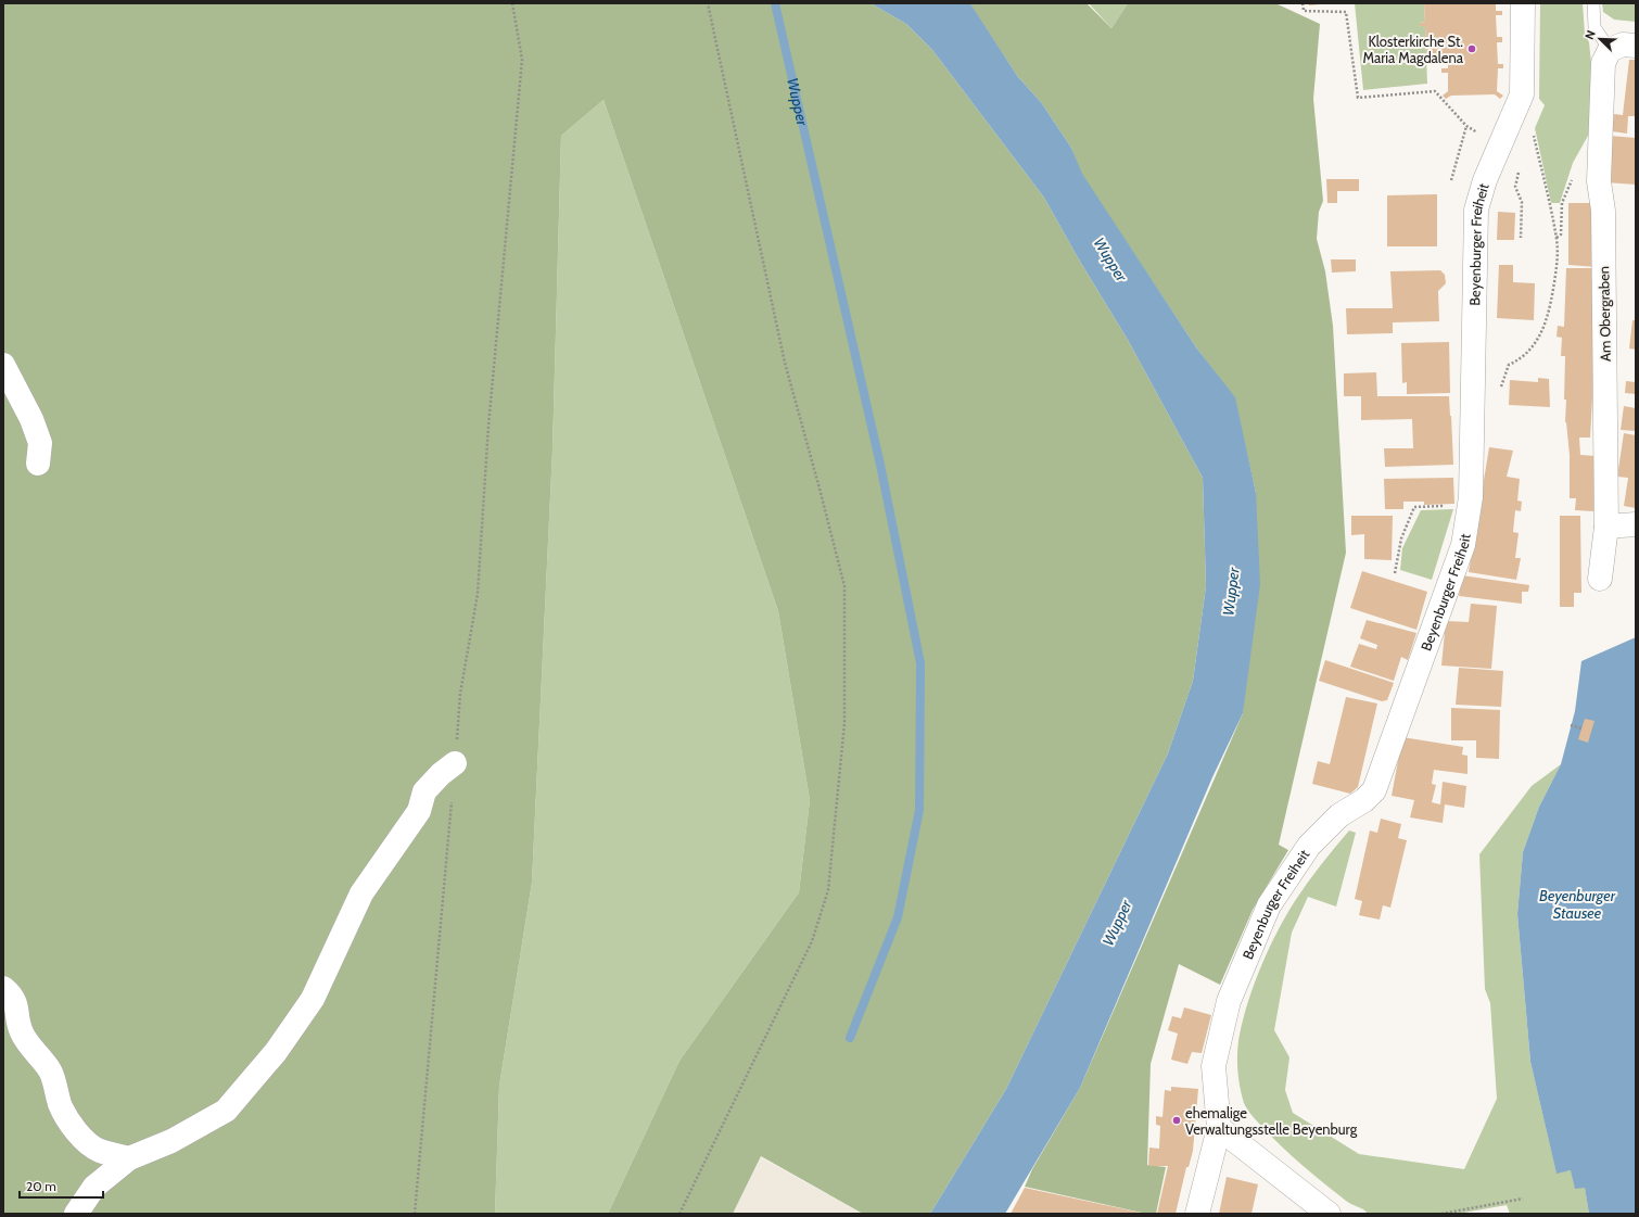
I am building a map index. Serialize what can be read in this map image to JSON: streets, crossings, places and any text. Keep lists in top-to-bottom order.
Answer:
{
  "streets": {
    "street": ["Beyenburger Freiheit", "Am Obergraben"]
  },
  "water": ["Wupper", "Beyenburger Stausee"],
  "places": ["Klosterkirche St. Maria Magdalena", "ehemalige Verwaltungsstelle Beyenburg"],
  "scale_bar": "20 m",
  "north": "top left"
}
